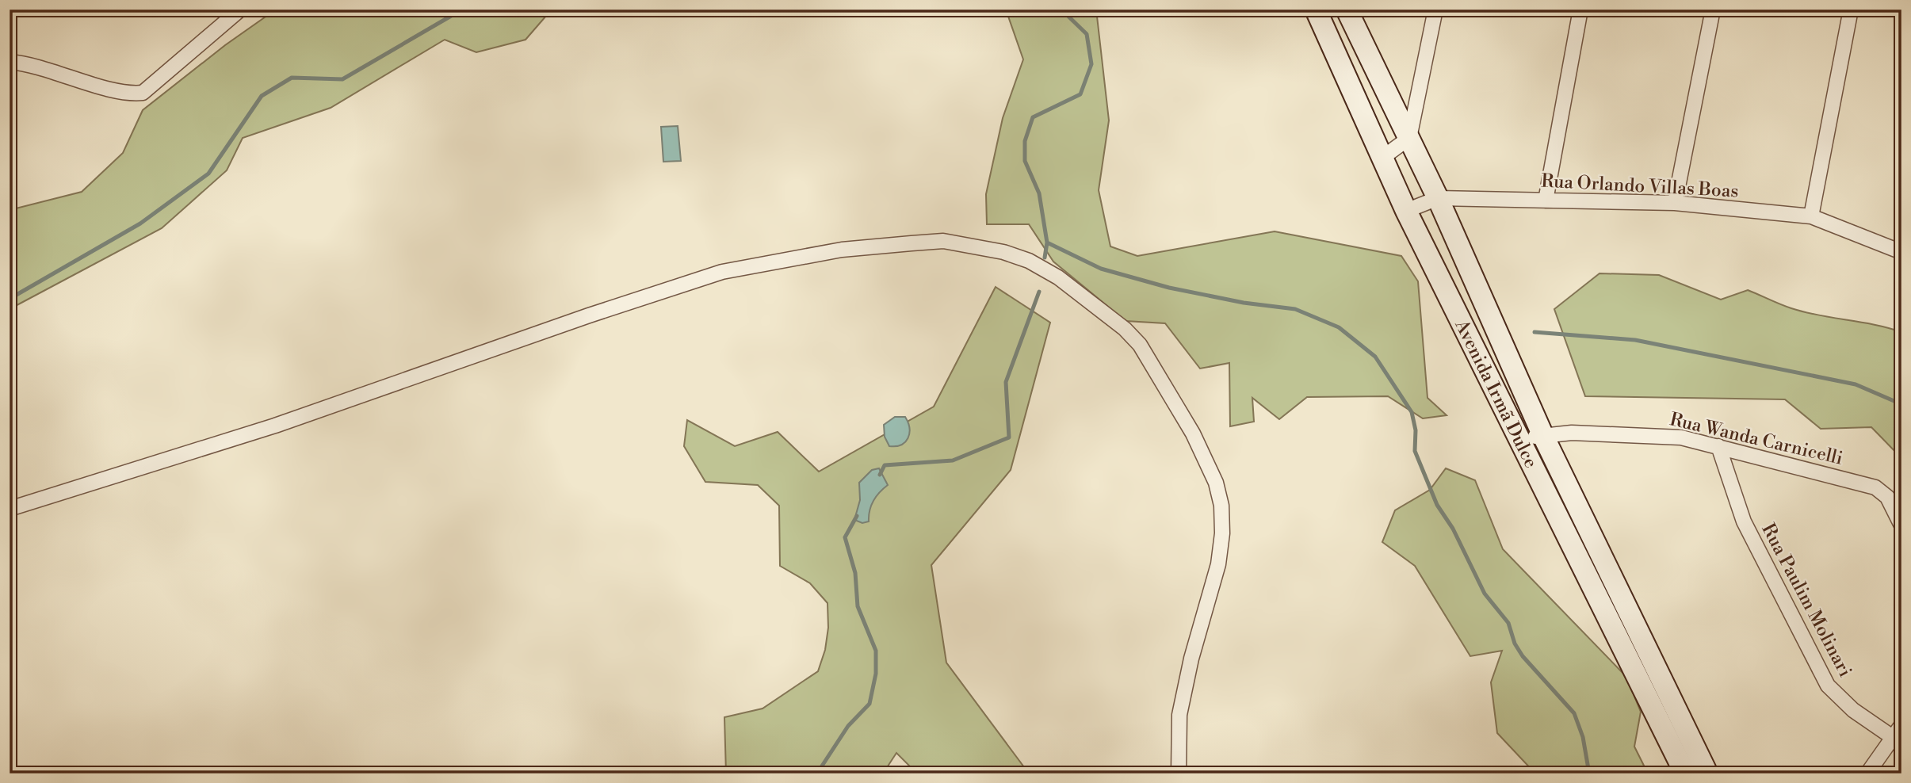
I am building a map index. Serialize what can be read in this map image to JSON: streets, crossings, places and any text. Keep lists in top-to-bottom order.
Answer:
{
  "streets": {
    "street": [
      "Rua Orlando Villas Boas",
      "Avenida Irmã Dulce",
      "Rua Wanda Carnicelli",
      "Rua Paulim Molinari"
    ]
  },
  "crossings": [
    ["Rua Orlando Villas Boas", "Avenida Irmã Dulce"],
    ["Avenida Irmã Dulce", "Rua Wanda Carnicelli"],
    ["Rua Wanda Carnicelli", "Rua Paulim Molinari"]
  ]
}
